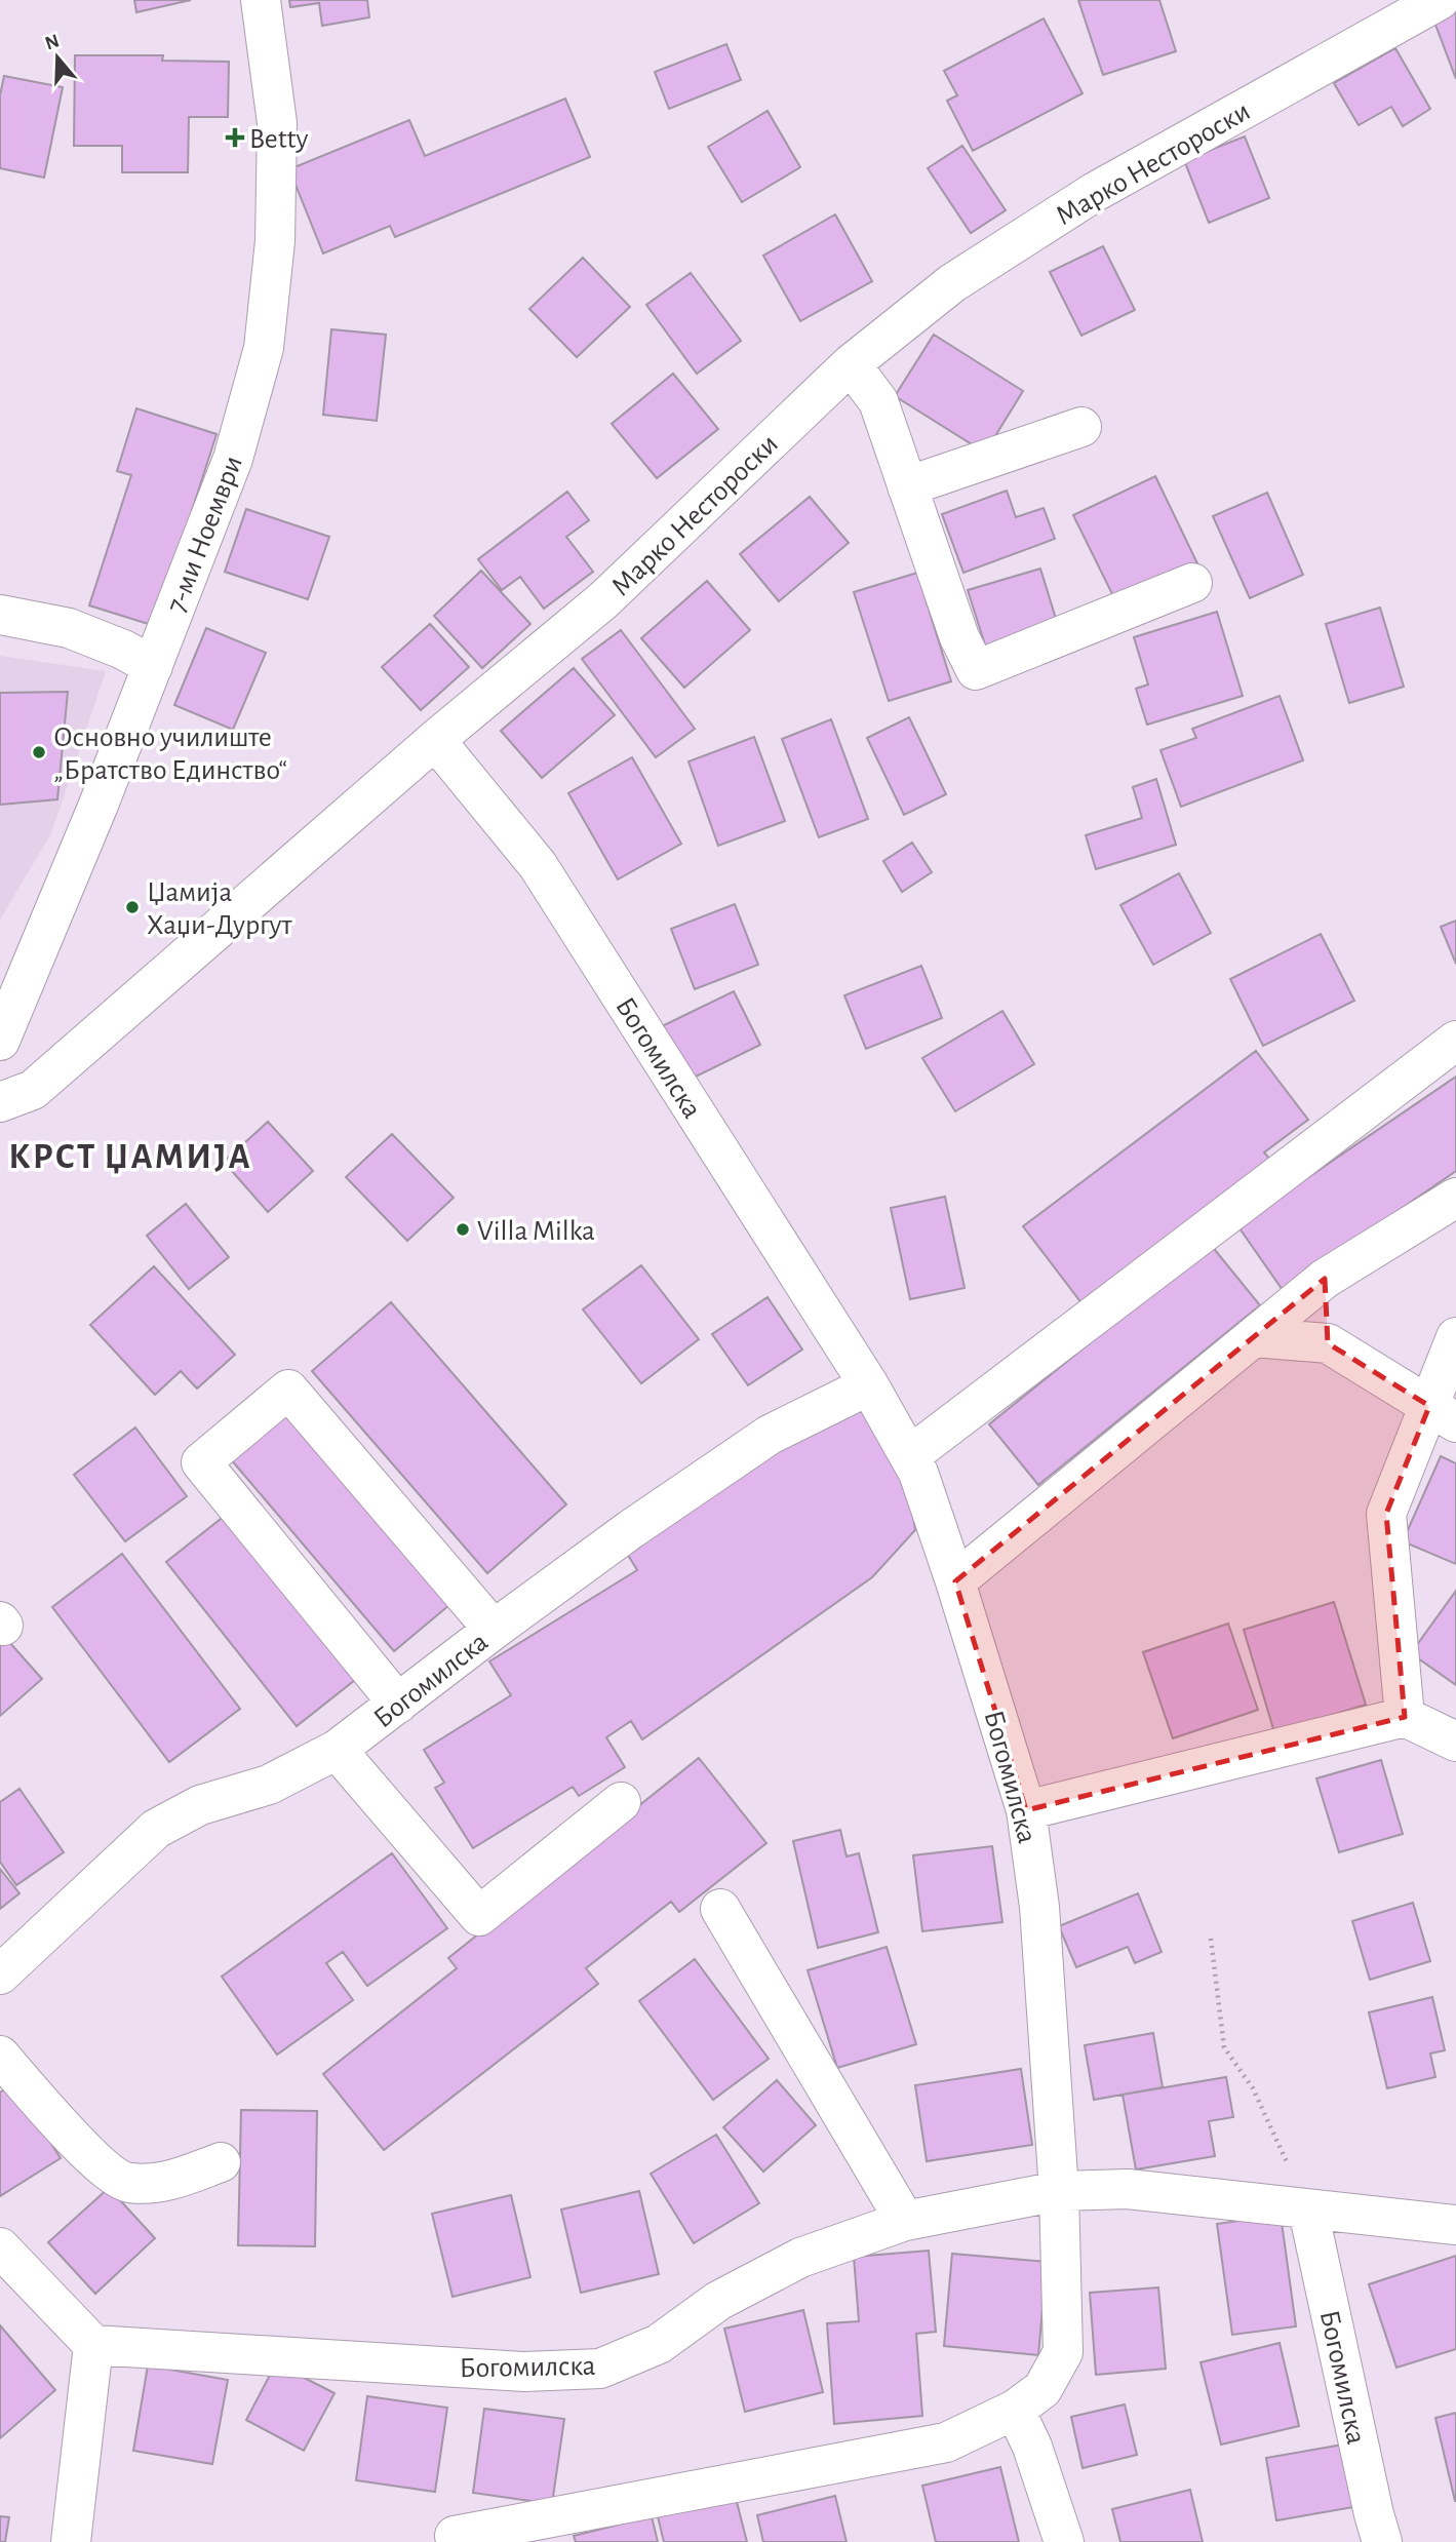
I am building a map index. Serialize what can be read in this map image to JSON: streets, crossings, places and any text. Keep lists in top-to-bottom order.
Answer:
{
  "streets": {
    "street": ["Марко Нестороски", "7-ми Ноември", "Богомилска"]
  },
  "crossings": [
    ["Марко Нестороски", "Богомилска"]
  ],
  "districts": ["КРСТ ЏАМИЈА"],
  "places": {
    "health": ["Betty"],
    "other": ["Основно училиште „Братство Единство“", "Џамија Хаџи-Дургут", "Villa Milka"]
  },
  "north": "top"
}
